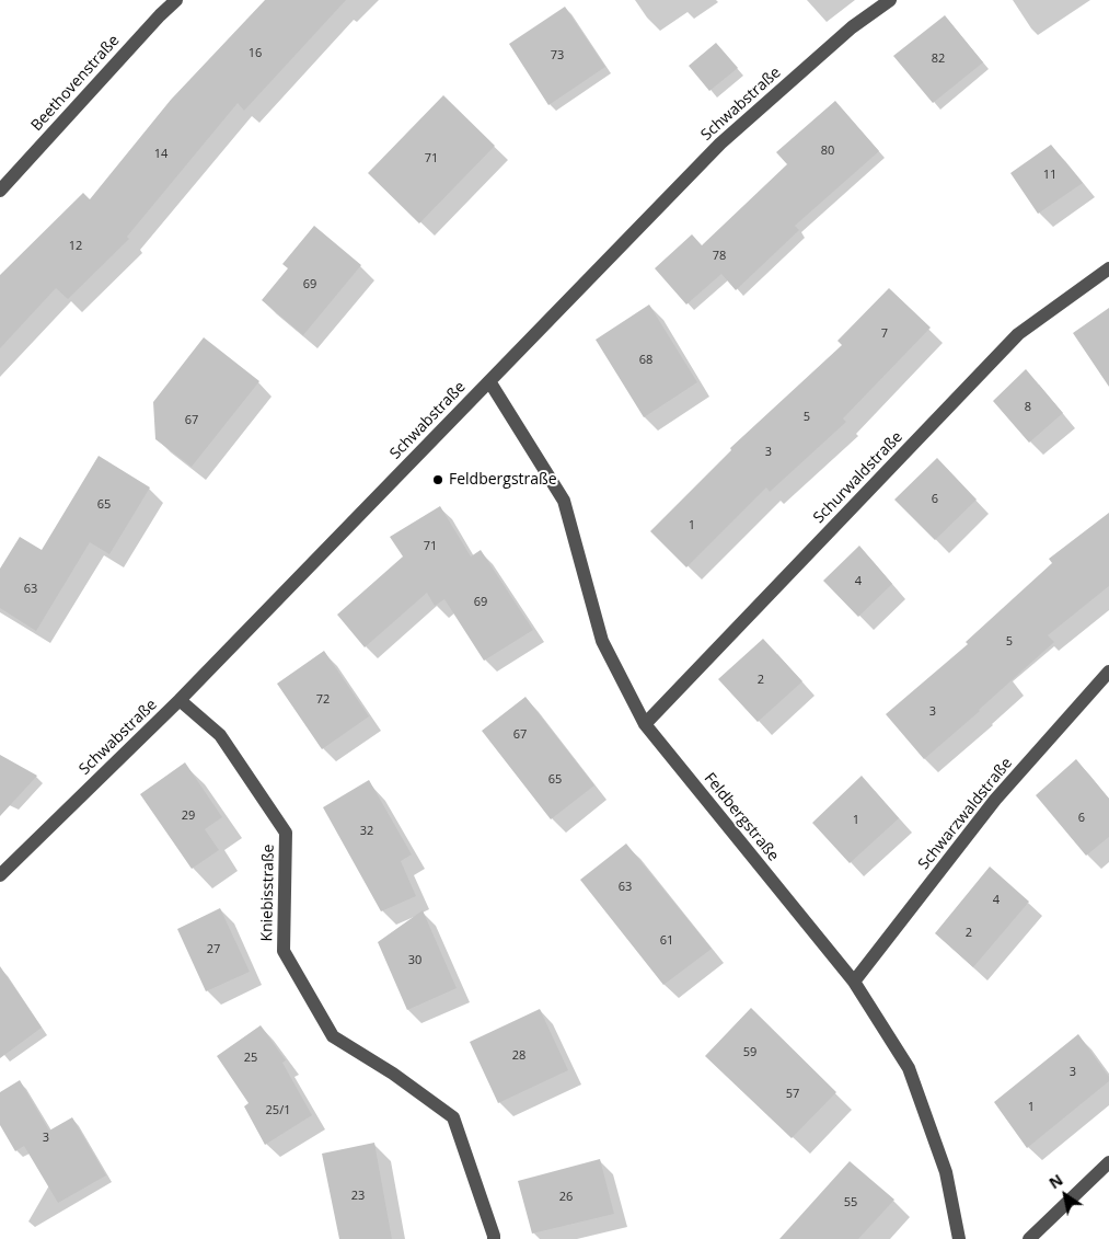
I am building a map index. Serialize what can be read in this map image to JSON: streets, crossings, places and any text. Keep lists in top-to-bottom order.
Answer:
{
  "streets": {
    "street": [
      "Beethovenstraße",
      "Schwabstraße",
      "Schurwaldstraße",
      "Schwarzwaldstraße",
      "Feldbergstraße",
      "Kniebisstraße"
    ]
  },
  "crossings": [
    ["Schwabstraße", "Feldbergstraße"],
    ["Schwabstraße", "Kniebisstraße"],
    ["Schurwaldstraße", "Feldbergstraße"],
    ["Schwarzwaldstraße", "Feldbergstraße"]
  ],
  "places": ["Feldbergstraße"],
  "house_numbers": [
    "16",
    "73",
    "82",
    "80",
    "14",
    "71",
    "11",
    "12",
    "78",
    "69",
    "7",
    "68",
    "8",
    "5",
    "67",
    "3",
    "6",
    "65",
    "1",
    "71",
    "4",
    "63",
    "69",
    "5",
    "2",
    "72",
    "3",
    "67",
    "65",
    "29",
    "6",
    "1",
    "32",
    "63",
    "4",
    "2",
    "61",
    "27",
    "30",
    "59",
    "28",
    "25",
    "3",
    "57",
    "1",
    "25/1",
    "3",
    "23",
    "26",
    "55"
  ],
  "north": "top left"
}
